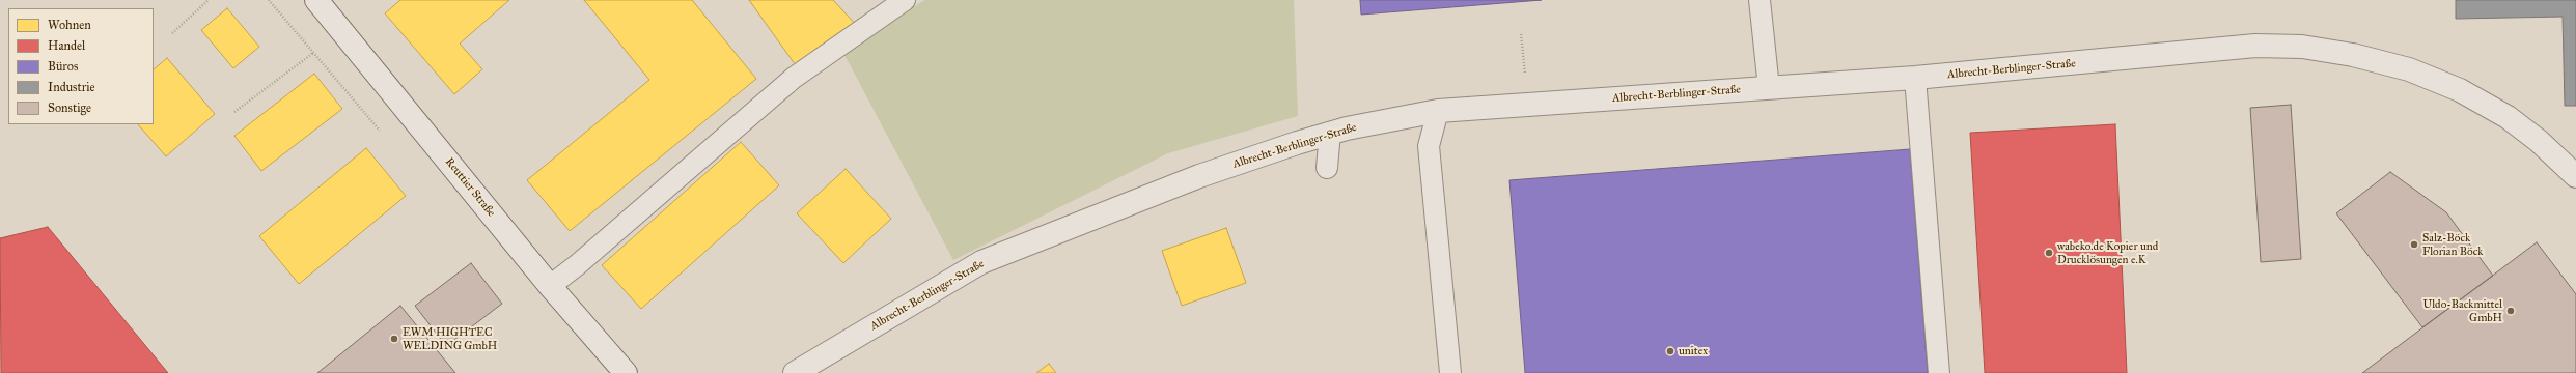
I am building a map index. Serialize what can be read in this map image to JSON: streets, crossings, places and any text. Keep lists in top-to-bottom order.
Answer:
{
  "streets": {
    "street": ["Albrecht-Berblinger-Straße", "Reuttier Straße"]
  },
  "places": [
    "Salz-Böck Florian Böck",
    "wabeko.de Kopier und Drucklösungen e.K",
    "Uldo-Backmittel GmbH",
    "EWM HIGHTEC WELDING GmbH",
    "unitex"
  ],
  "legend": [
    "Wohnen",
    "Handel",
    "Büros",
    "Industrie",
    "Sonstige"
  ]
}
